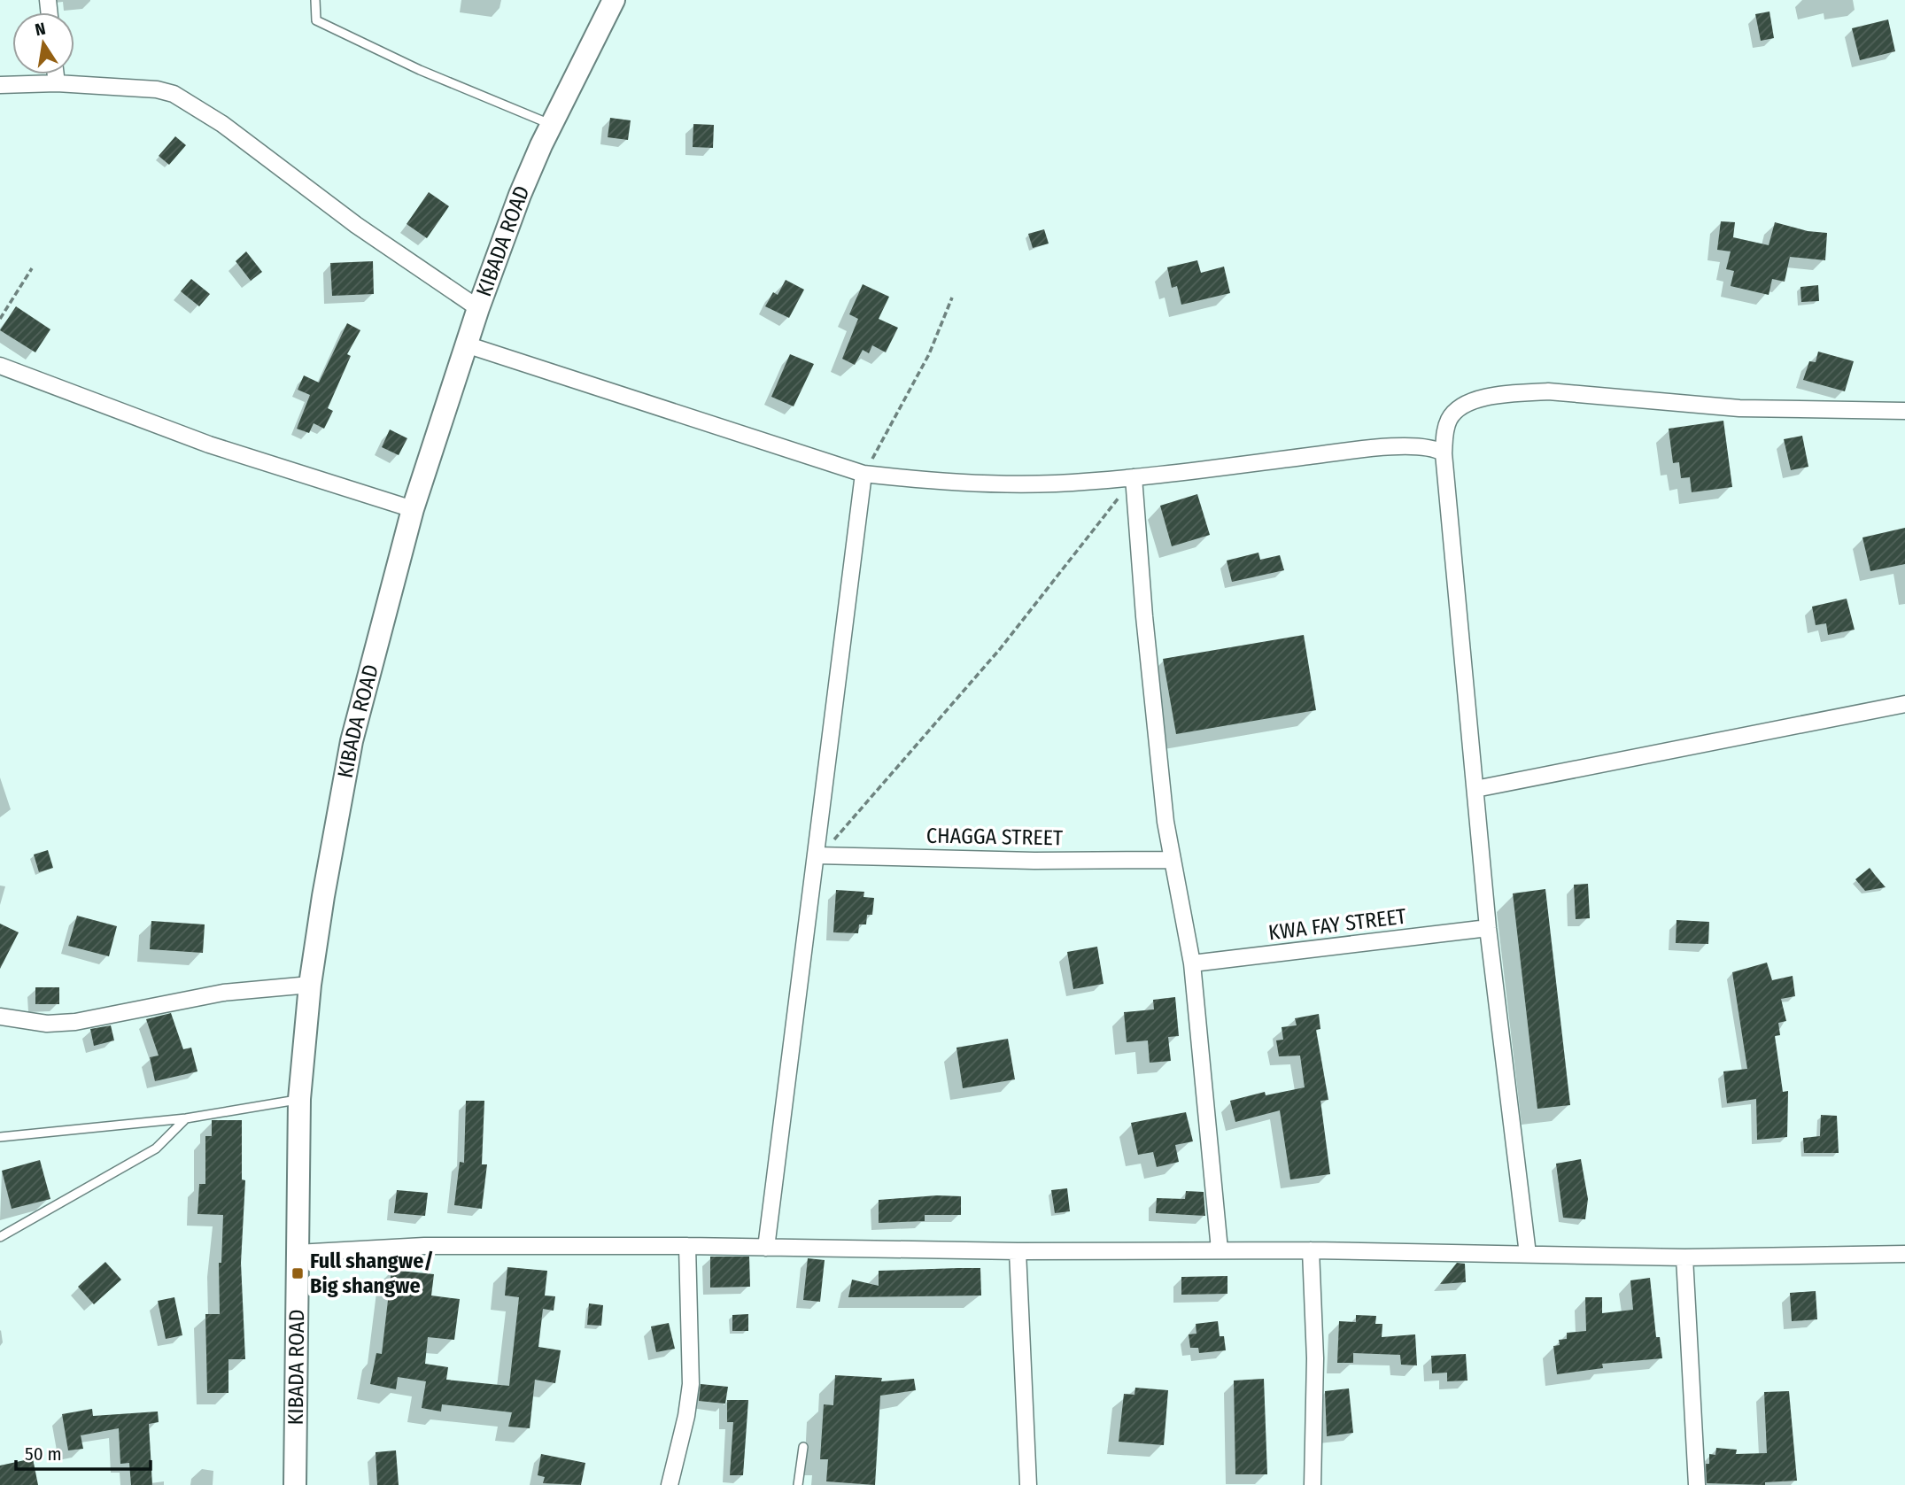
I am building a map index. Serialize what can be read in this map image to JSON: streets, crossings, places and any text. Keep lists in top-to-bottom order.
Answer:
{
  "streets": {
    "main road": ["KIBADA ROAD"],
    "street": ["CHAGGA STREET", "KWA FAY STREET"]
  },
  "places": {
    "transit": ["Full shangwe/ Big shangwe"]
  },
  "scale_bar": "50 m",
  "north": "top"
}
